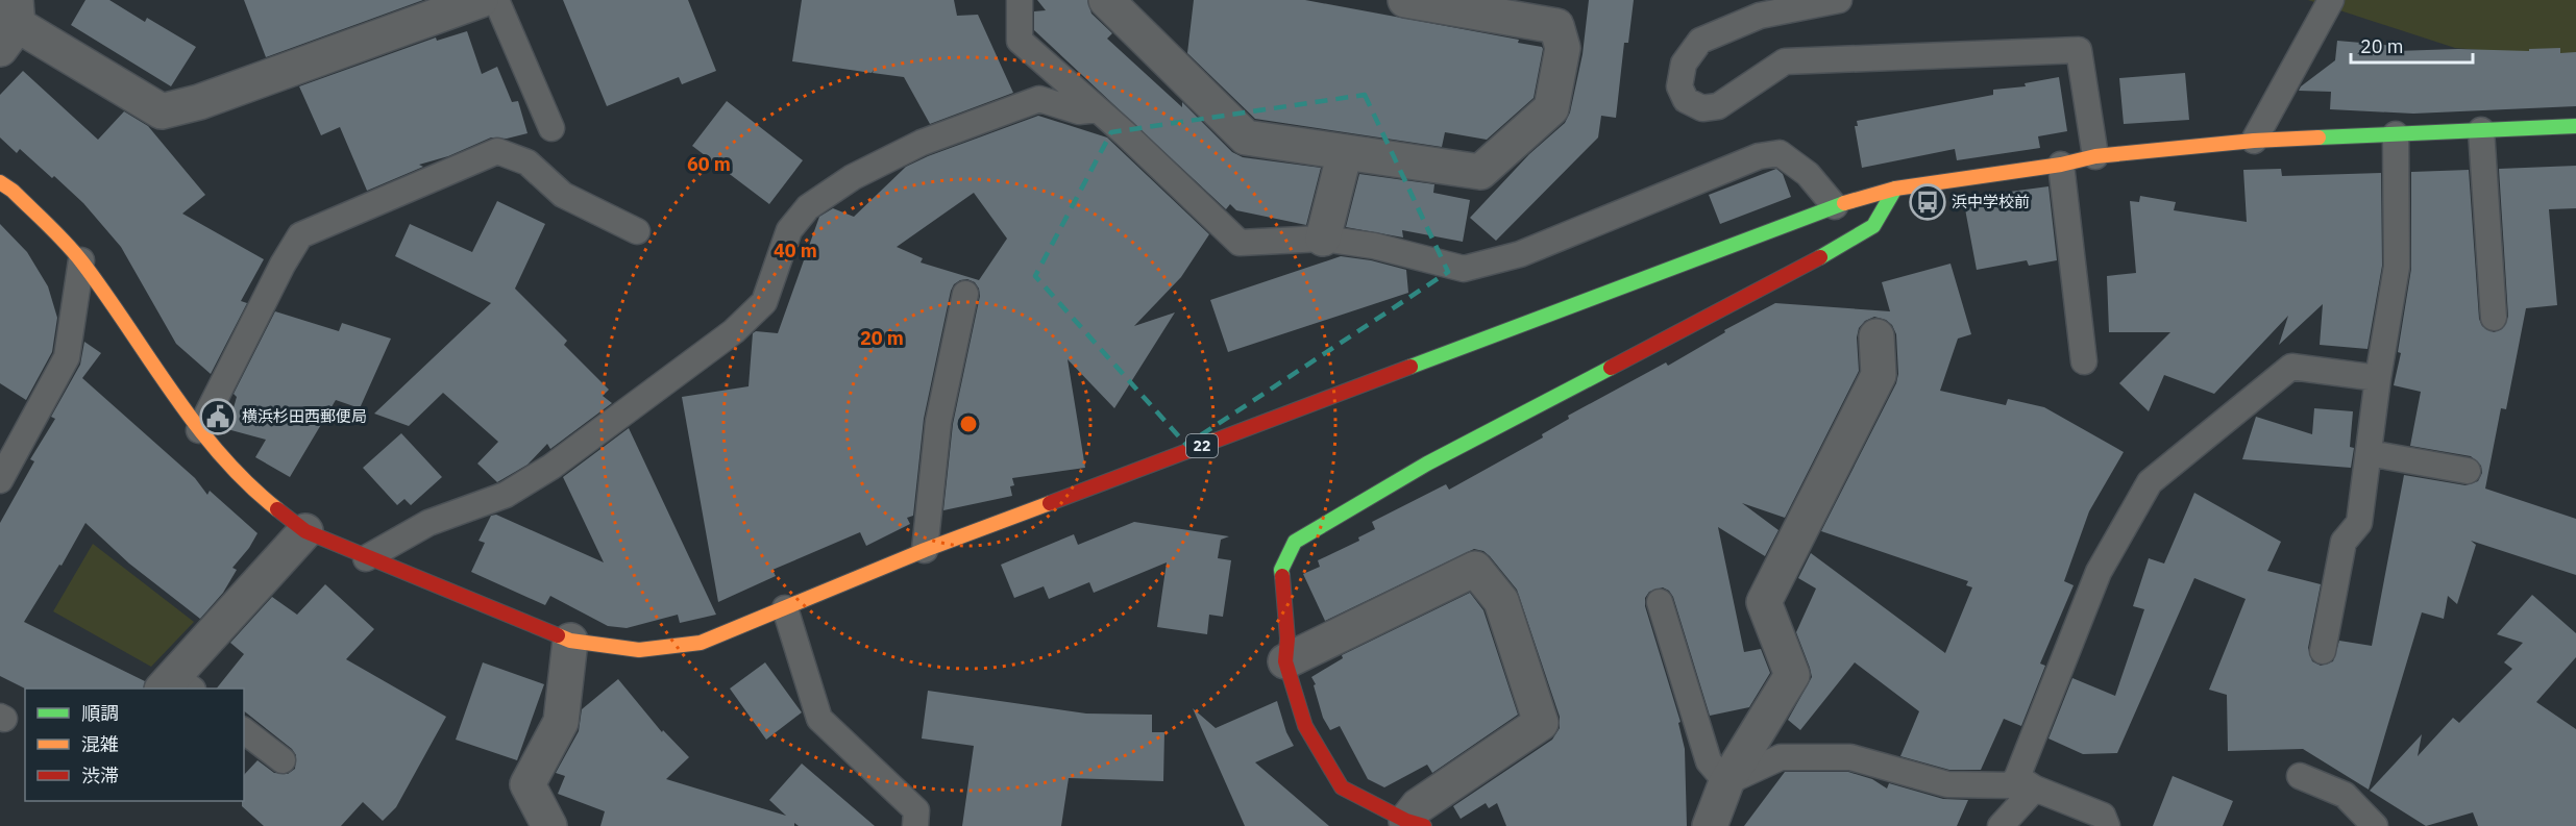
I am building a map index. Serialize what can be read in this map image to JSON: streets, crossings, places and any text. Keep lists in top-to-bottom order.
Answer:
{
  "streets": {
    "main road": ["22"]
  },
  "places": {
    "bus stop": ["浜中学校前"],
    "public building": ["横浜杉田西郵便局"]
  },
  "legend": ["順調", "混雑", "渋滞"],
  "scale_bar": "20 m",
  "rings": ["60 m", "40 m", "20 m"]
}
